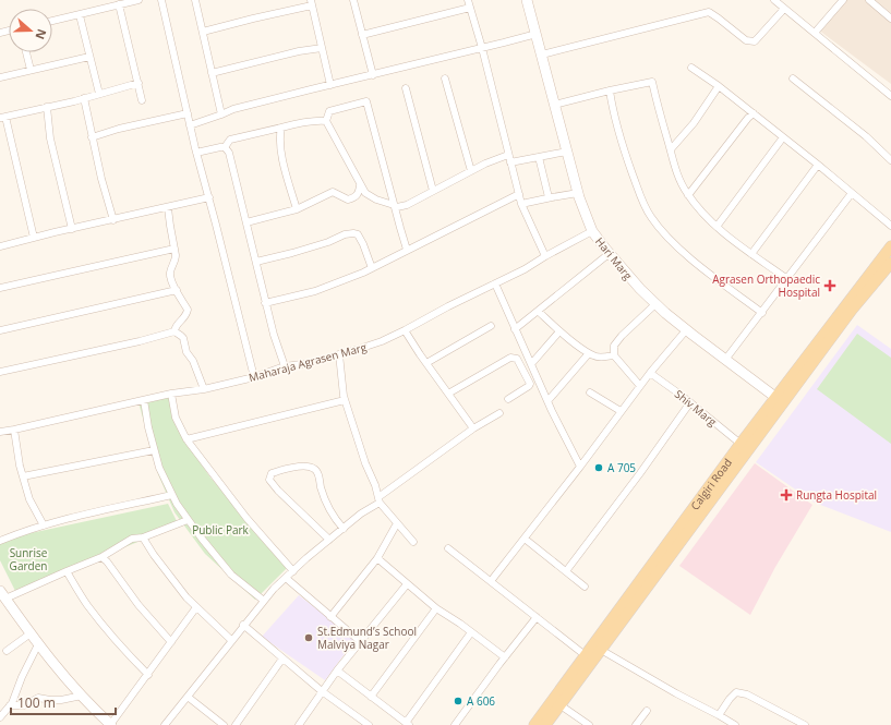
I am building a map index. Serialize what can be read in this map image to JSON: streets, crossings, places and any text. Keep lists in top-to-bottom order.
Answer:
{
  "streets": {
    "main road": ["Calgiri Road"],
    "street": ["Hari Marg", "Maharaja Agrasen Marg", "Shiv Marg"]
  },
  "crossings": [
    ["Hari Marg", "Maharaja Agrasen Marg"],
    ["Hari Marg", "Calgiri Road"],
    ["Shiv Marg", "Calgiri Road"]
  ],
  "parks": ["Public Park", "Sunrise Garden"],
  "places": {
    "health": ["Agrasen Orthopaedic Hospital", "Rungta Hospital"],
    "other": ["A 705", "St.Edmund’s School Malviya Nagar", "A 606"]
  },
  "scale_bar": "100 m",
  "north": "right"
}
